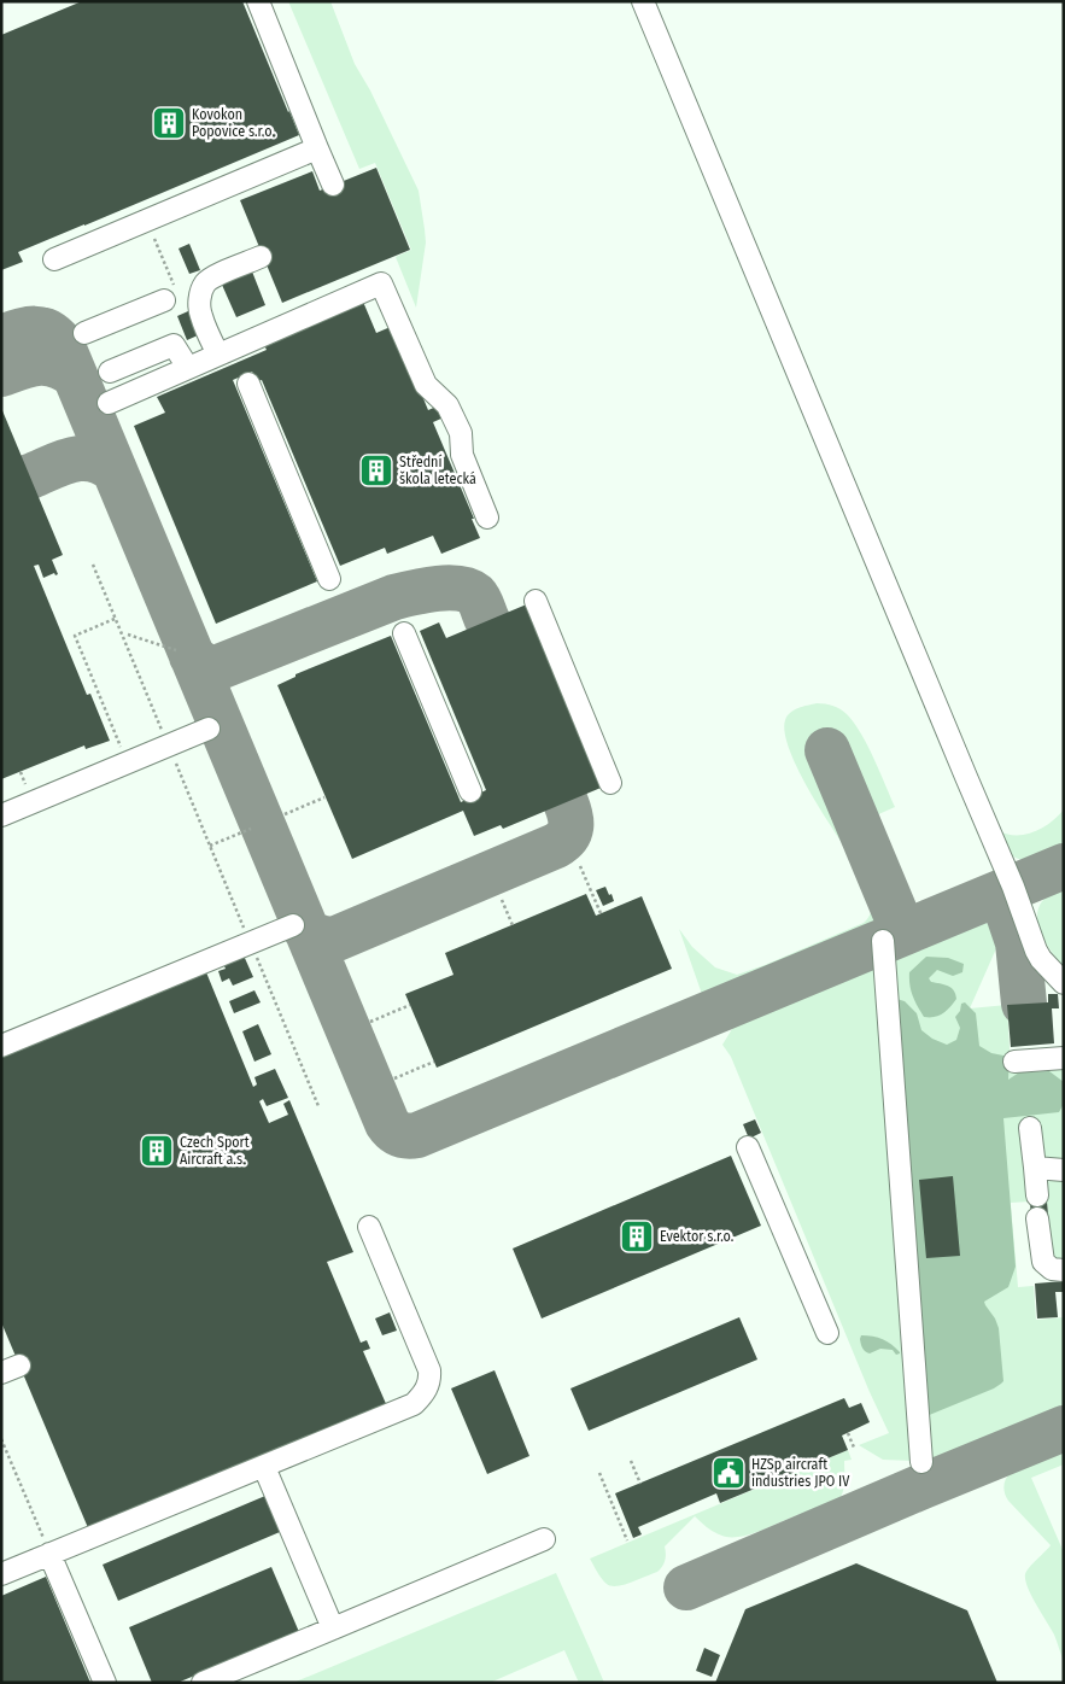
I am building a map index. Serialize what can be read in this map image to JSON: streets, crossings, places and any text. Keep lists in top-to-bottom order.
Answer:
{
  "places": {
    "building": [
      "Kovokon Popovice s.r.o.",
      "Střední škola letecká",
      "Czech Sport Aircraft a.s.",
      "Evektor s.r.o."
    ],
    "public building": ["HZSp aircraft industries JPO IV"]
  }
}
